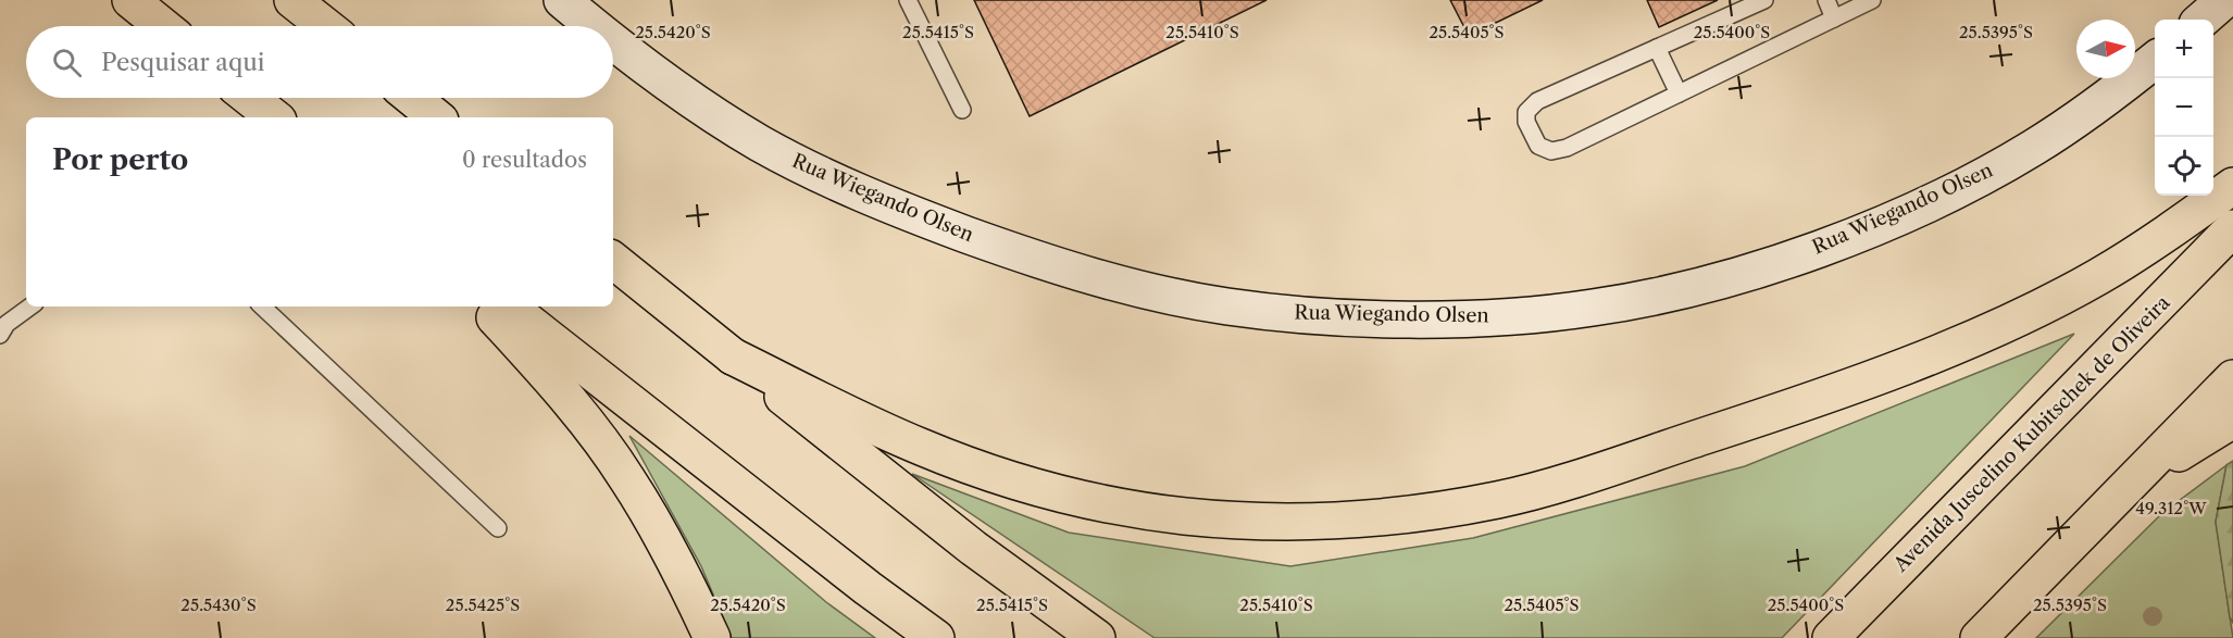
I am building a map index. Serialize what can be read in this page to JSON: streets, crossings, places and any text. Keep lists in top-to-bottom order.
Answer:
{
  "streets": {
    "highway": ["Avenida Juscelino Kubitschek de Oliveira"],
    "main road": ["Rua Wiegando Olsen"]
  },
  "north": "right",
  "page": {
    "map_buttons": ["+", "−"],
    "search": "Pesquisar aqui",
    "heading": ["Por perto", "0 resultados"]
  },
  "coordinates": [
    "25.5420°S",
    "25.5415°S",
    "25.5410°S",
    "25.5405°S",
    "25.5400°S",
    "25.5395°S",
    "49.312°W",
    "25.5430°S",
    "25.5425°S"
  ]
}
